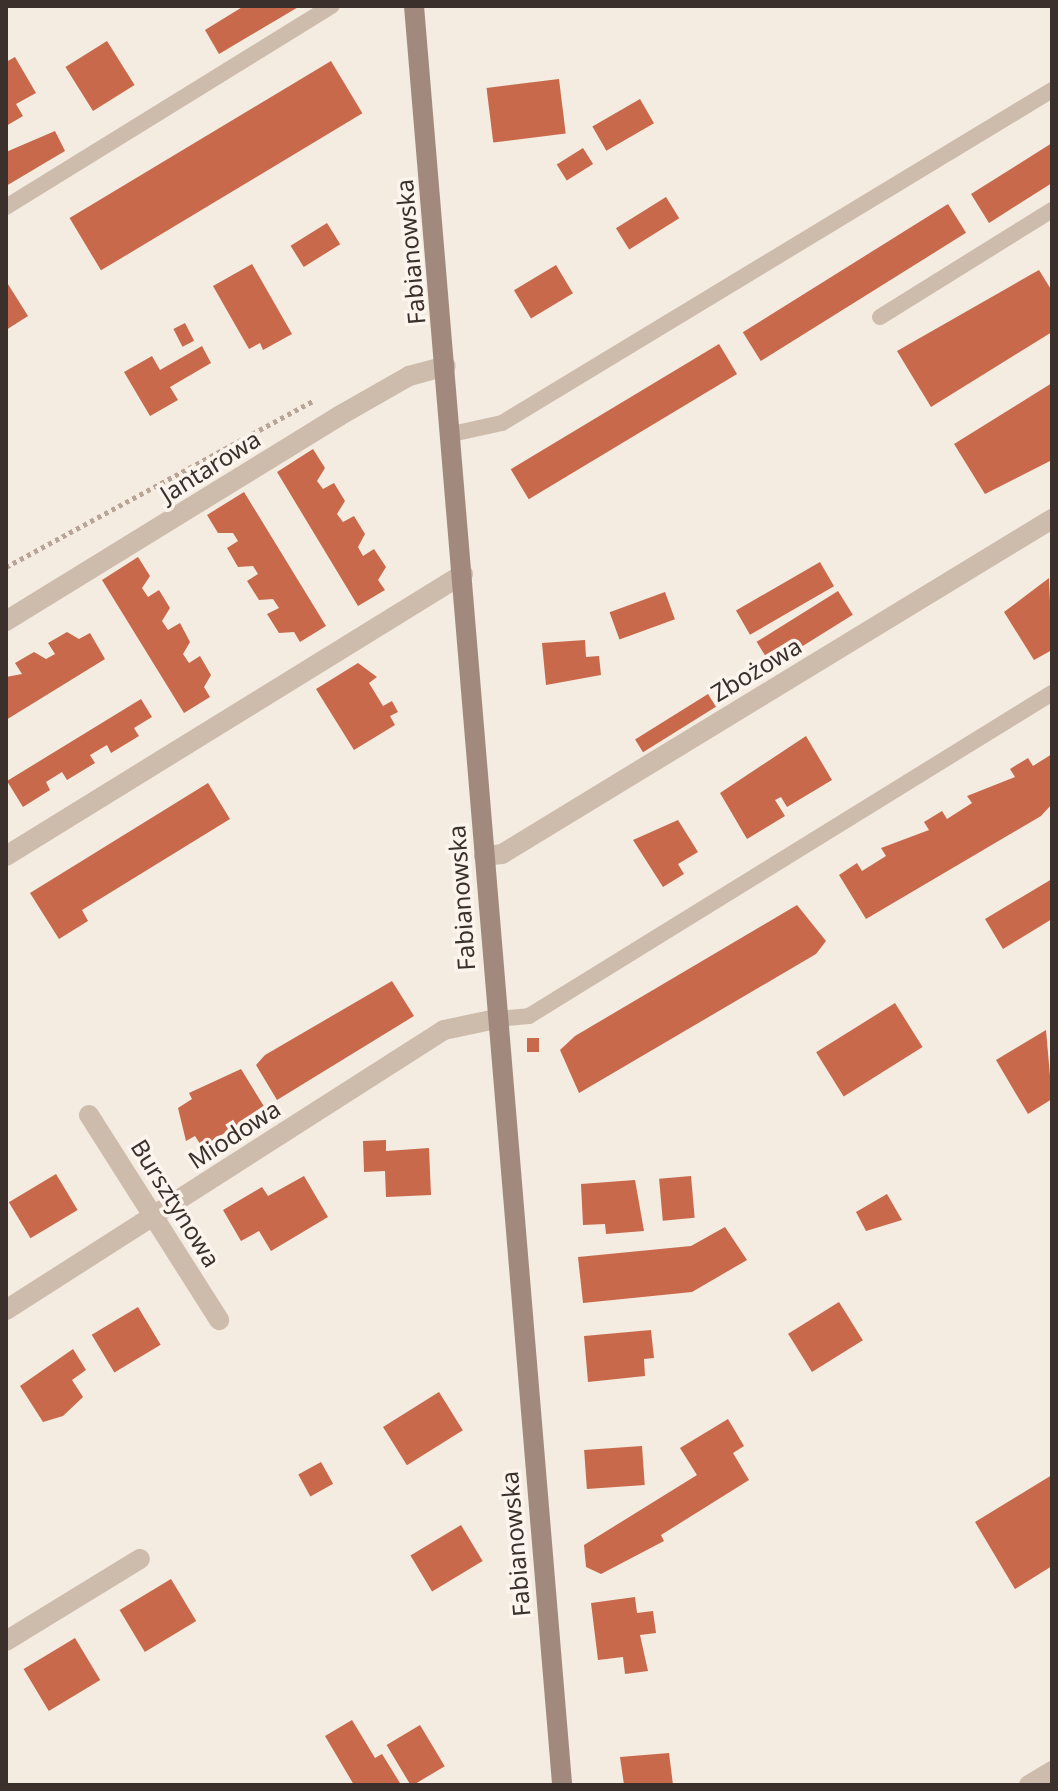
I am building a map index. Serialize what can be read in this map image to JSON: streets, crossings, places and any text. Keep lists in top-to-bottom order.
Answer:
{
  "streets": {
    "street": [
      "Fabianowska",
      "Jantarowa",
      "Zbożowa",
      "Miodowa",
      "Bursztynowa"
    ]
  },
  "crossings": [
    ["Fabianowska", "Jantarowa"],
    ["Fabianowska", "Zbożowa"],
    ["Fabianowska", "Miodowa"],
    ["Miodowa", "Bursztynowa"]
  ]
}
